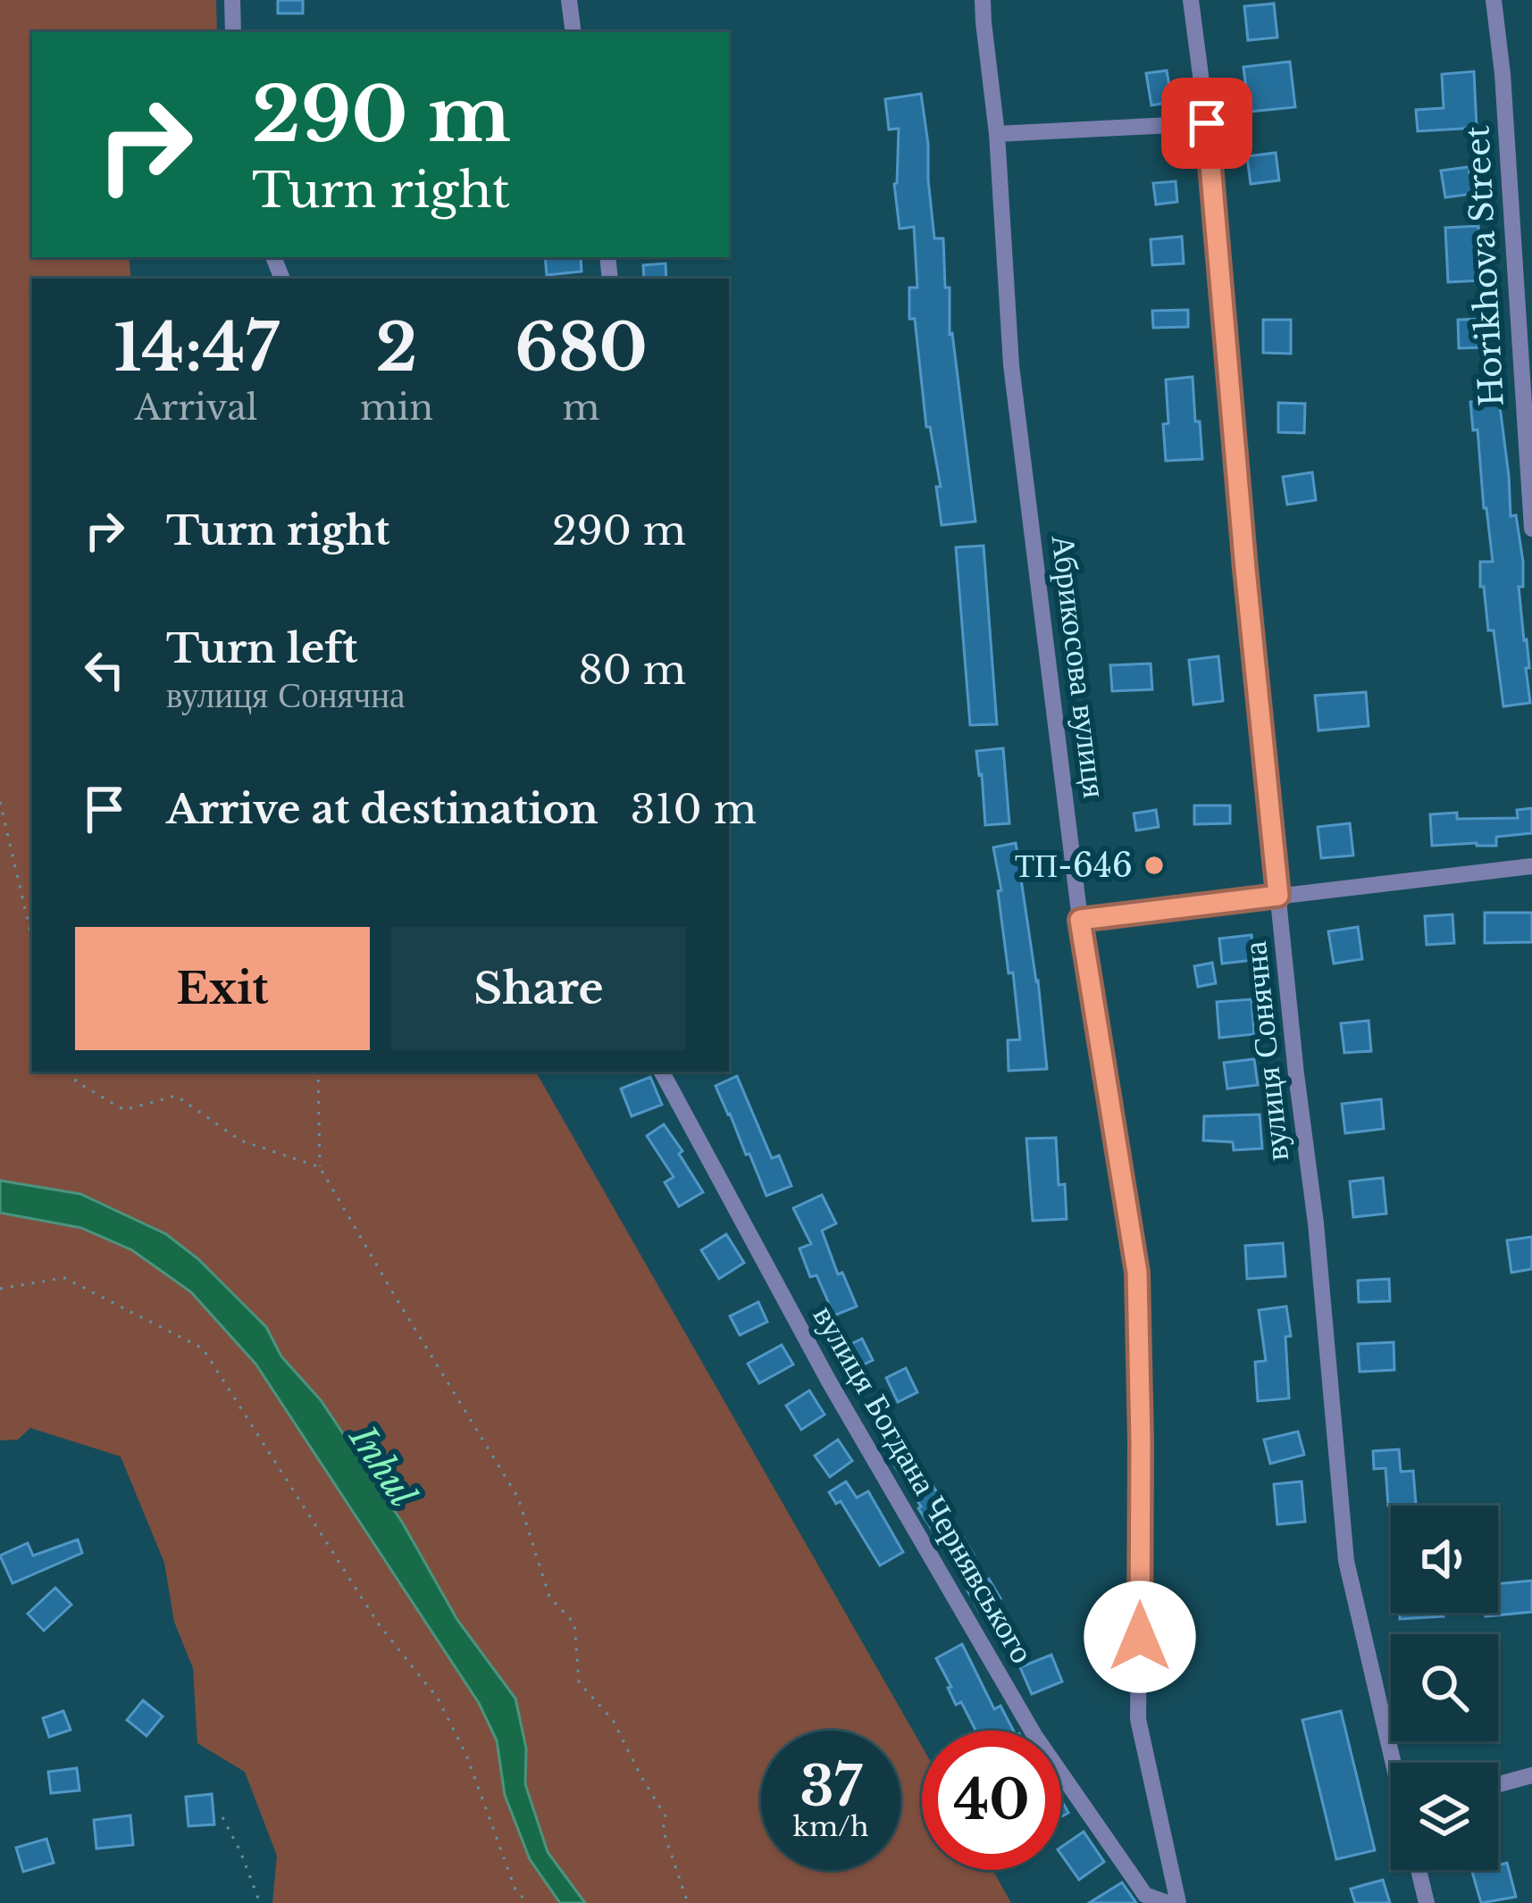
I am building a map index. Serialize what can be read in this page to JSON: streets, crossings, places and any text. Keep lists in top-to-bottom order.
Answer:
{
  "streets": {
    "street": [
      "Horikhova Street",
      "Абрикосова вулиця",
      "вулиця Сонячна",
      "вулиця Богдана Чернявського"
    ]
  },
  "water": ["Inhul"],
  "places": ["ТП-646"],
  "page": {
    "turn": ["290 m", "Turn right"],
    "eta": [
      "14:47",
      "Arrival",
      "2",
      "min",
      "680",
      "m"
    ],
    "list": [
      {
        "name": "Turn right",
        "value": "290 m"
      },
      {
        "name": "Turn left",
        "note": "вулиця Сонячна",
        "value": "80 m"
      },
      {
        "name": "Arrive at destination",
        "value": "310 m"
      }
    ],
    "buttons": ["Exit", "Share"],
    "speed": "37 km/h",
    "limit": "40"
  }
}
